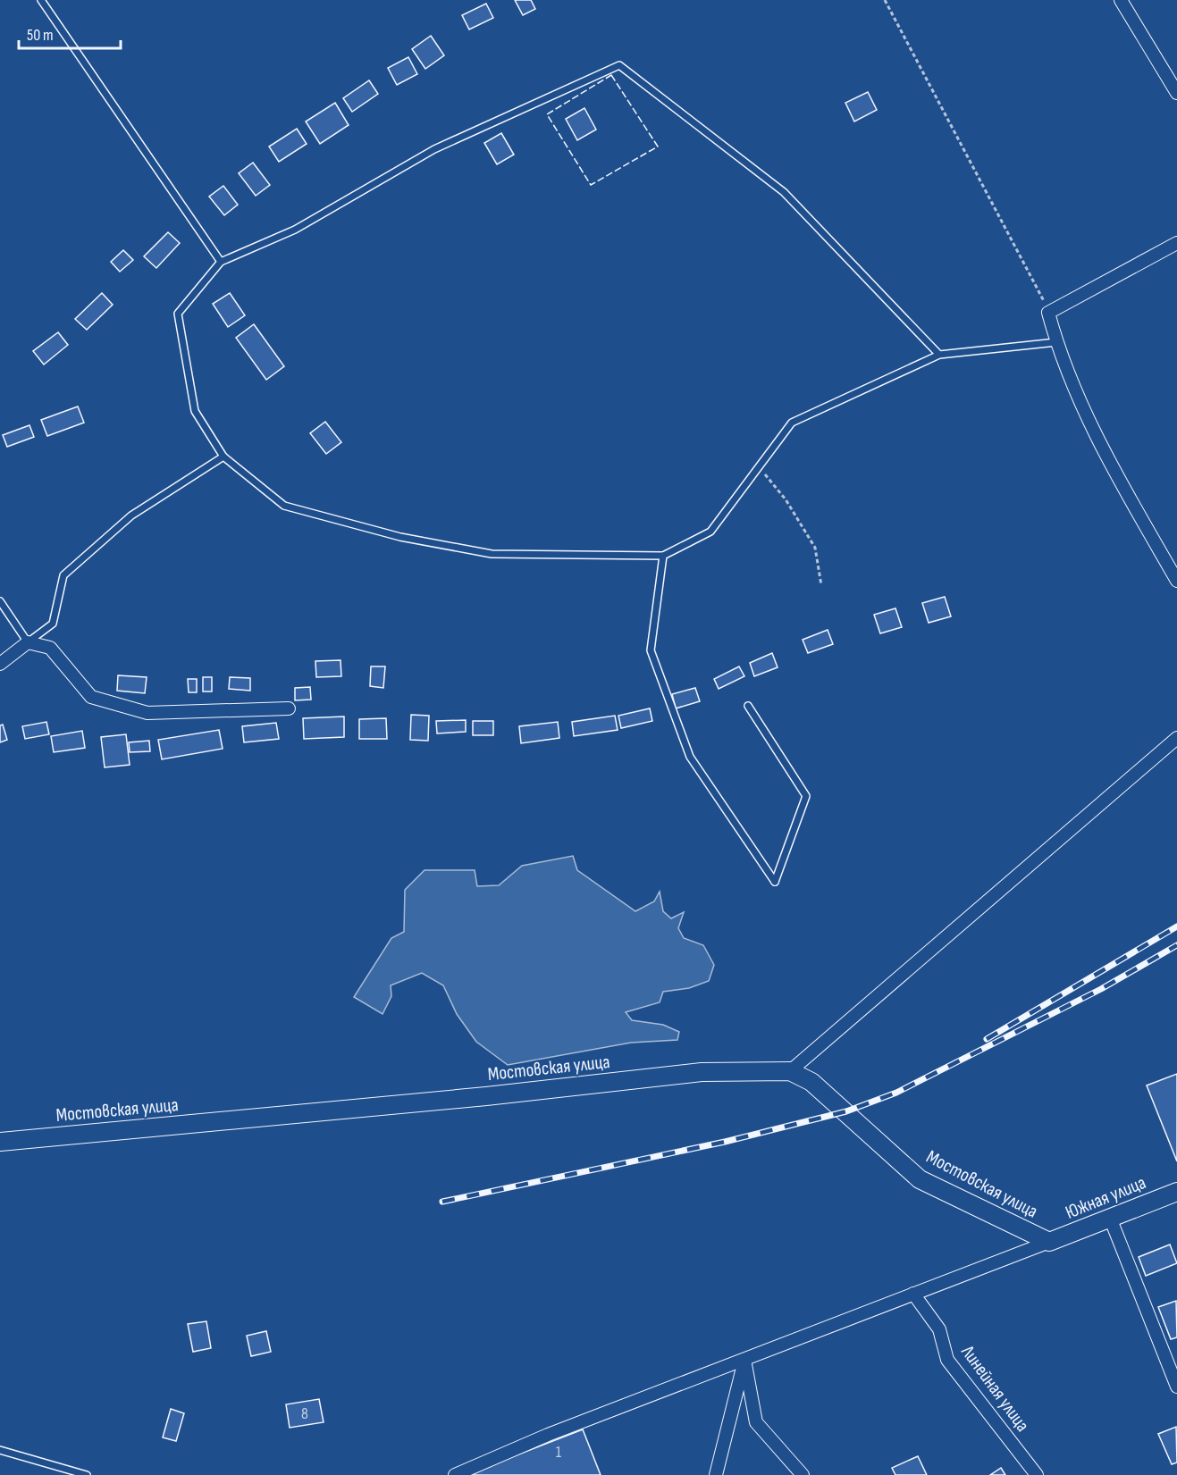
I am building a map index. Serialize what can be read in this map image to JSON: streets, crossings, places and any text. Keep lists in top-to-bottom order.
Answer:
{
  "streets": {
    "street": ["Мостовская улица", "Южная улица", "Линейная улица"]
  },
  "crossings": [
    ["Мостовская улица", "Южная улица"]
  ],
  "house_numbers": ["8", "1"],
  "scale_bar": "50 m"
}
